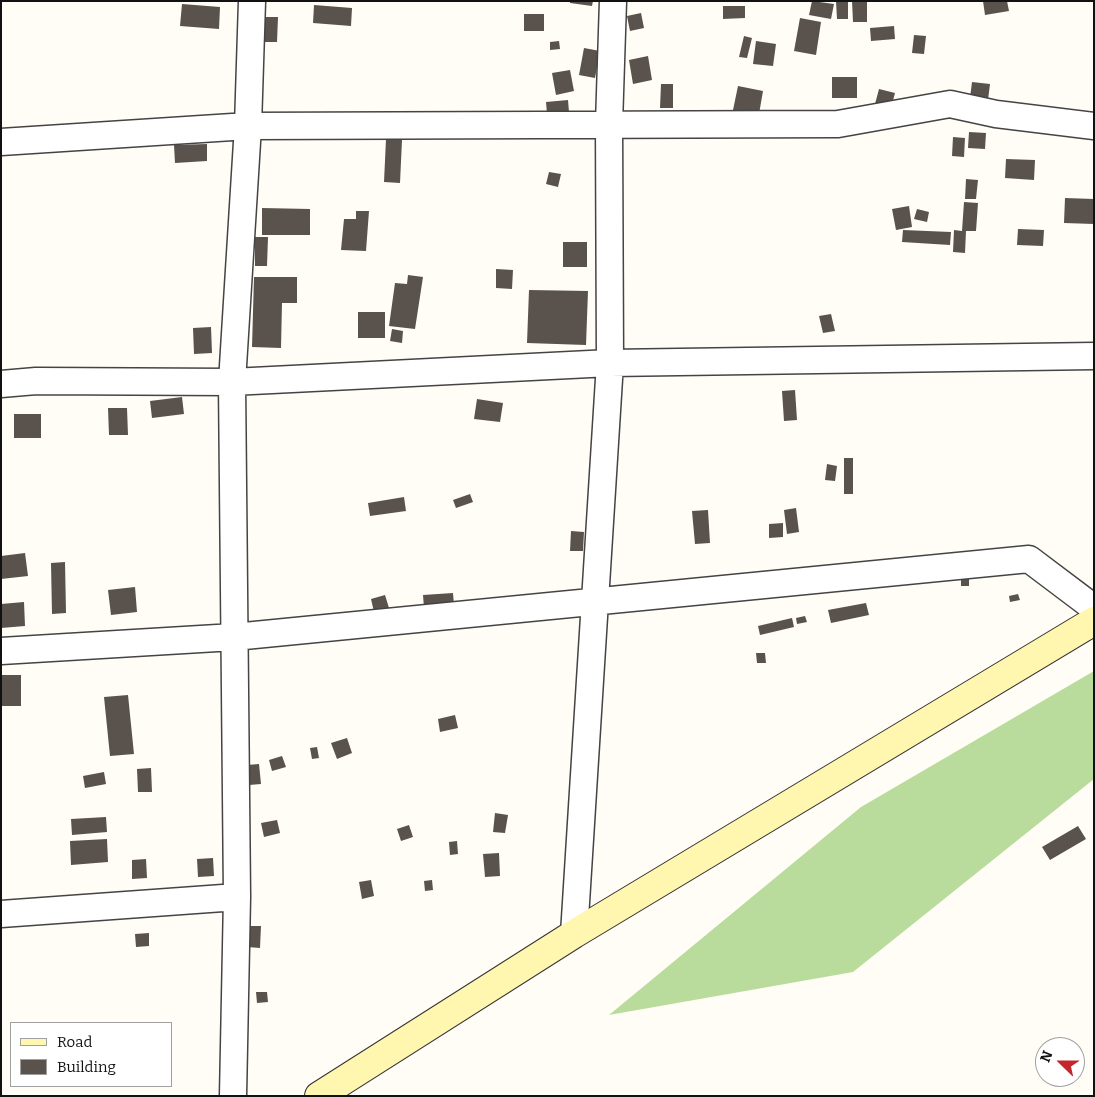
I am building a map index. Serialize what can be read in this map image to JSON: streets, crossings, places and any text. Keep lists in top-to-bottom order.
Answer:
{
  "legend": ["Road", "Building"],
  "north": "left"
}
